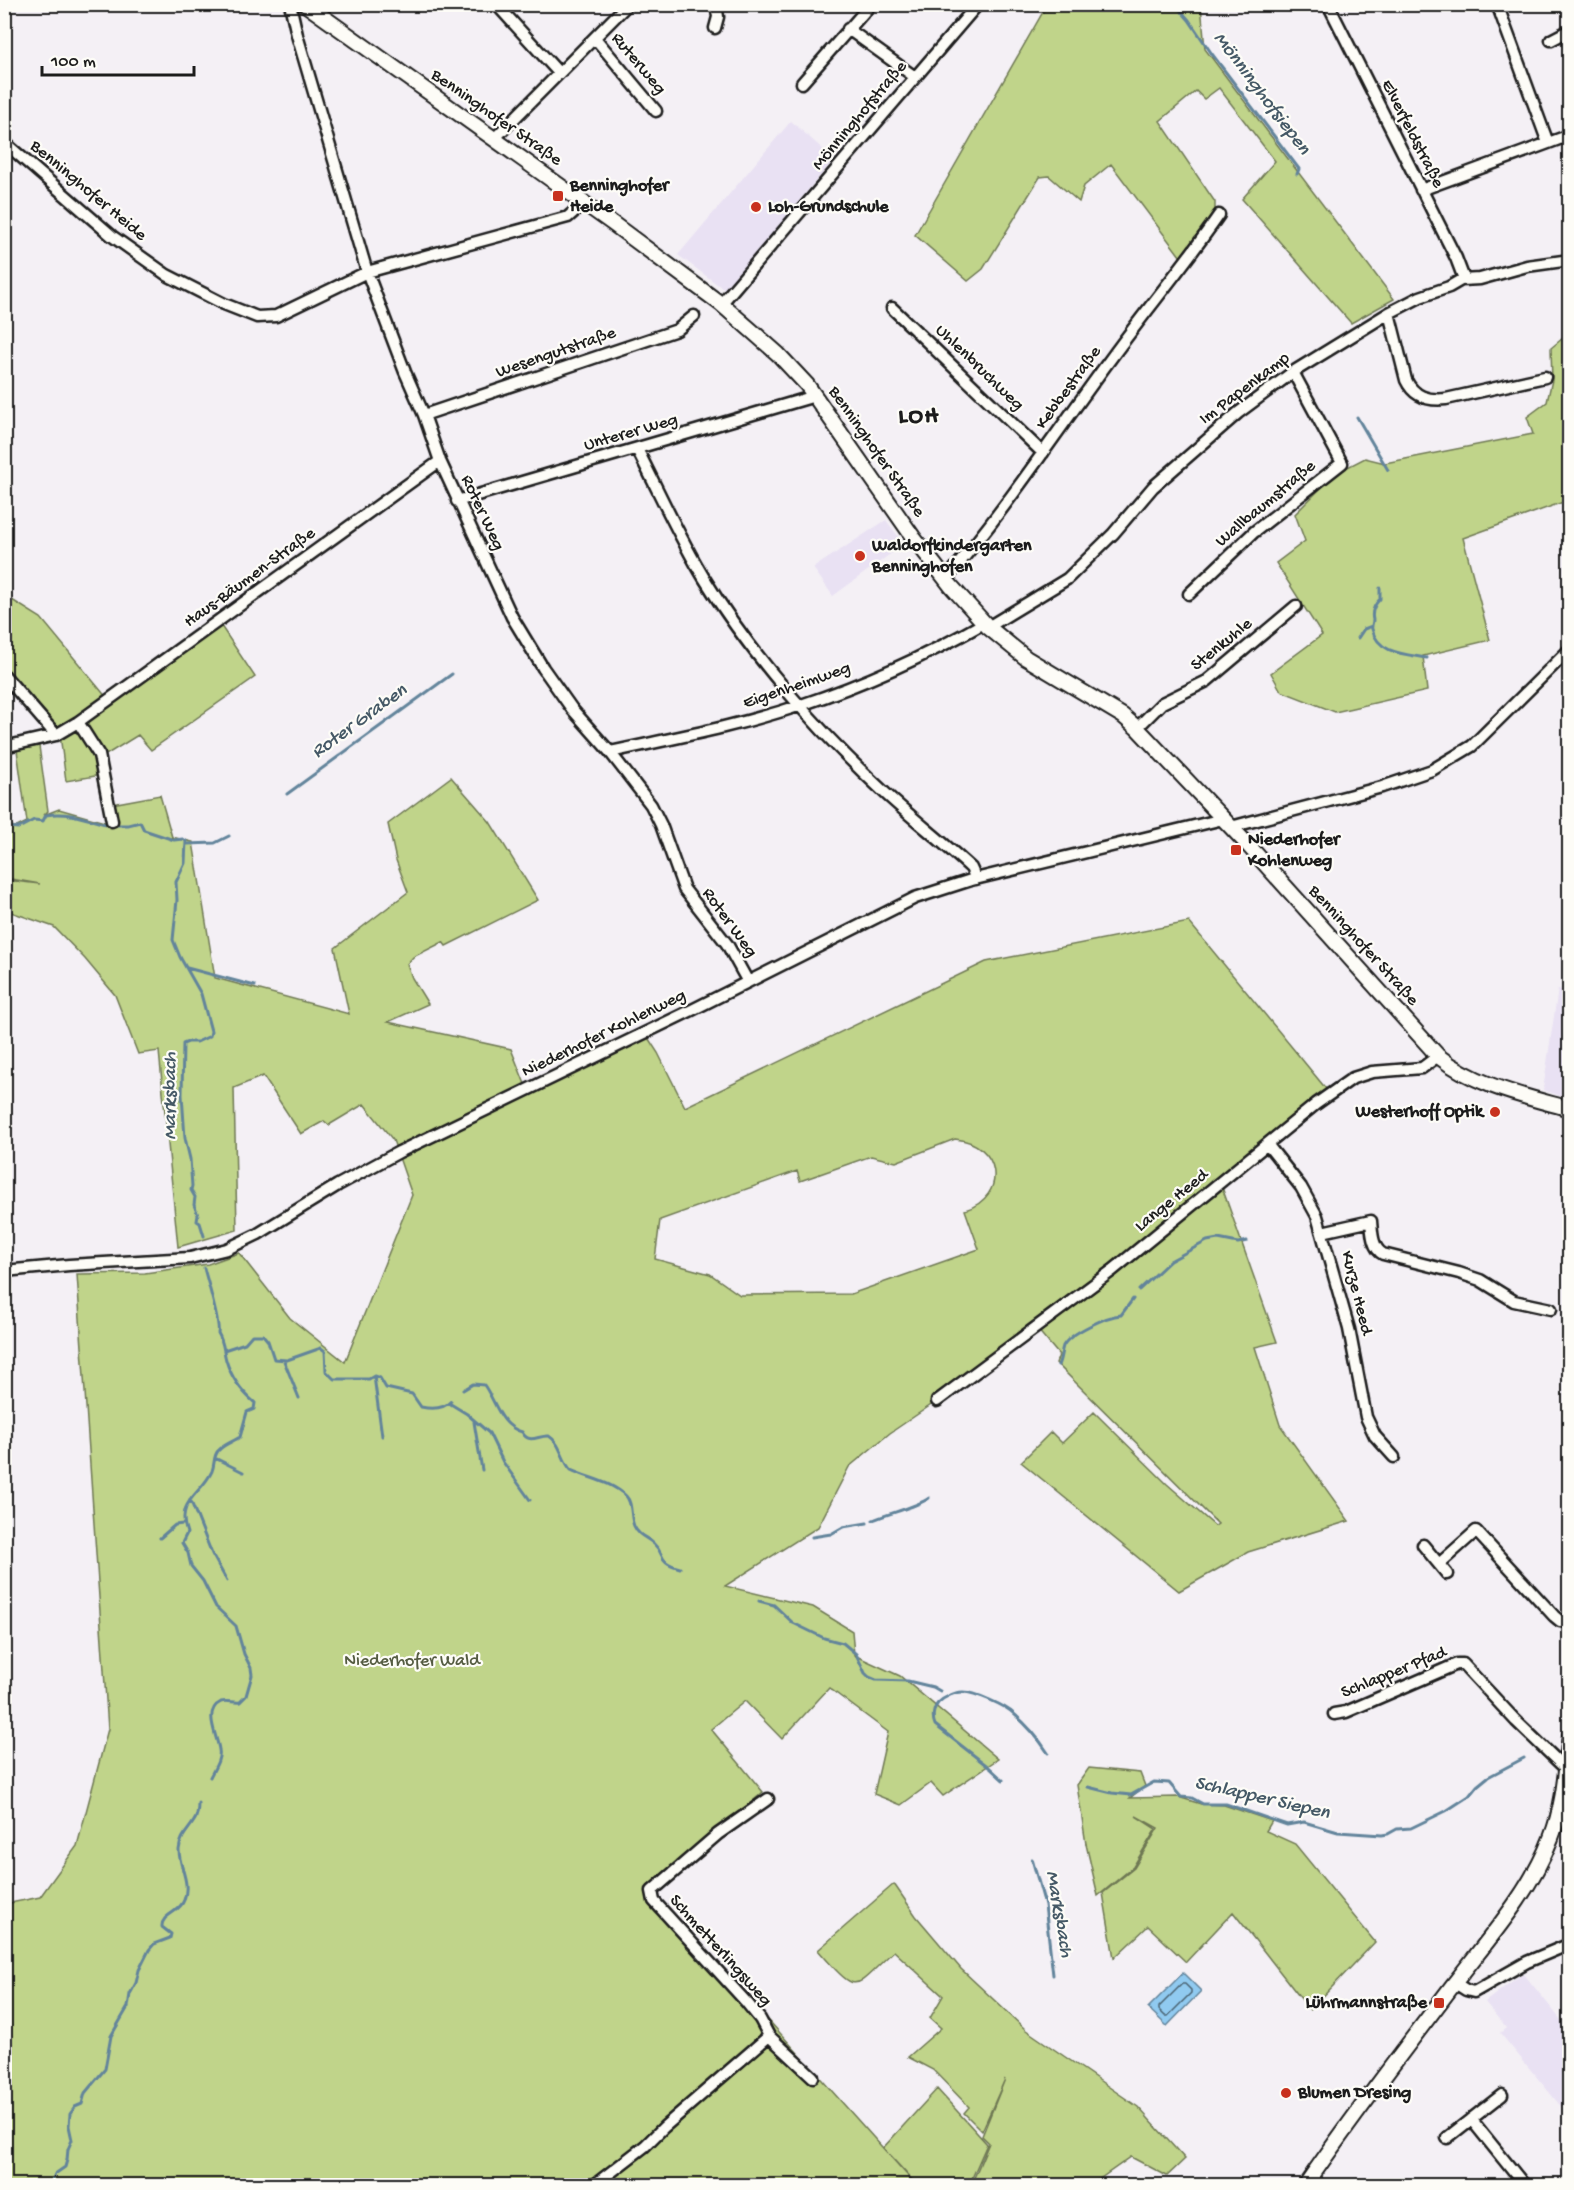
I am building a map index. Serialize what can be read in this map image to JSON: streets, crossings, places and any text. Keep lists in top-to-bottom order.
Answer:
{
  "streets": {
    "main road": ["Benninghofer Straße"],
    "street": [
      "Ruterweg",
      "Mönninghofstraße",
      "Elverfeldstraße",
      "Benninghofer Heide",
      "Wesengutstraße",
      "Uhlenbruchweg",
      "Kebbestraße",
      "Im Papenkamp",
      "Unterer Weg",
      "Wallbaumstraße",
      "Roter Weg",
      "Haus-Bäumen-Straße",
      "Stenkuhle",
      "Eigenheimweg",
      "Niederhofer Kohlenweg",
      "Lange Heed",
      "Kurze Heed",
      "Schlapper Pfad",
      "Schmetterlingsweg"
    ]
  },
  "crossings": [
    ["Mönninghofstraße", "Benninghofer Straße"],
    ["Benninghofer Straße", "Benninghofer Heide"],
    ["Benninghofer Straße", "Kebbestraße"],
    ["Benninghofer Straße", "Im Papenkamp"],
    ["Benninghofer Straße", "Unterer Weg"],
    ["Benninghofer Straße", "Stenkuhle"],
    ["Benninghofer Straße", "Eigenheimweg"],
    ["Benninghofer Straße", "Niederhofer Kohlenweg"],
    ["Benninghofer Straße", "Lange Heed"],
    ["Elverfeldstraße", "Im Papenkamp"],
    ["Benninghofer Heide", "Roter Weg"],
    ["Wesengutstraße", "Roter Weg"],
    ["Uhlenbruchweg", "Kebbestraße"],
    ["Im Papenkamp", "Wallbaumstraße"],
    ["Im Papenkamp", "Eigenheimweg"],
    ["Unterer Weg", "Roter Weg"],
    ["Roter Weg", "Haus-Bäumen-Straße"],
    ["Roter Weg", "Eigenheimweg"],
    ["Roter Weg", "Niederhofer Kohlenweg"],
    ["Lange Heed", "Kurze Heed"]
  ],
  "districts": ["LOH"],
  "water": [
    "Mönninghofsiepen",
    "Roter Graben",
    "Marksbach",
    "Schlapper Siepen"
  ],
  "parks": ["Niederhofer Wald"],
  "places": {
    "transit": ["Benninghofer Heide", "Niederhofer Kohlenweg", "Lührmannstraße"],
    "other": [
      "Loh-Grundschule",
      "Waldorfkindergarten Benninghofen",
      "Westerhoff Optik",
      "Blumen Dresing"
    ]
  },
  "scale_bar": "100 m"
}
